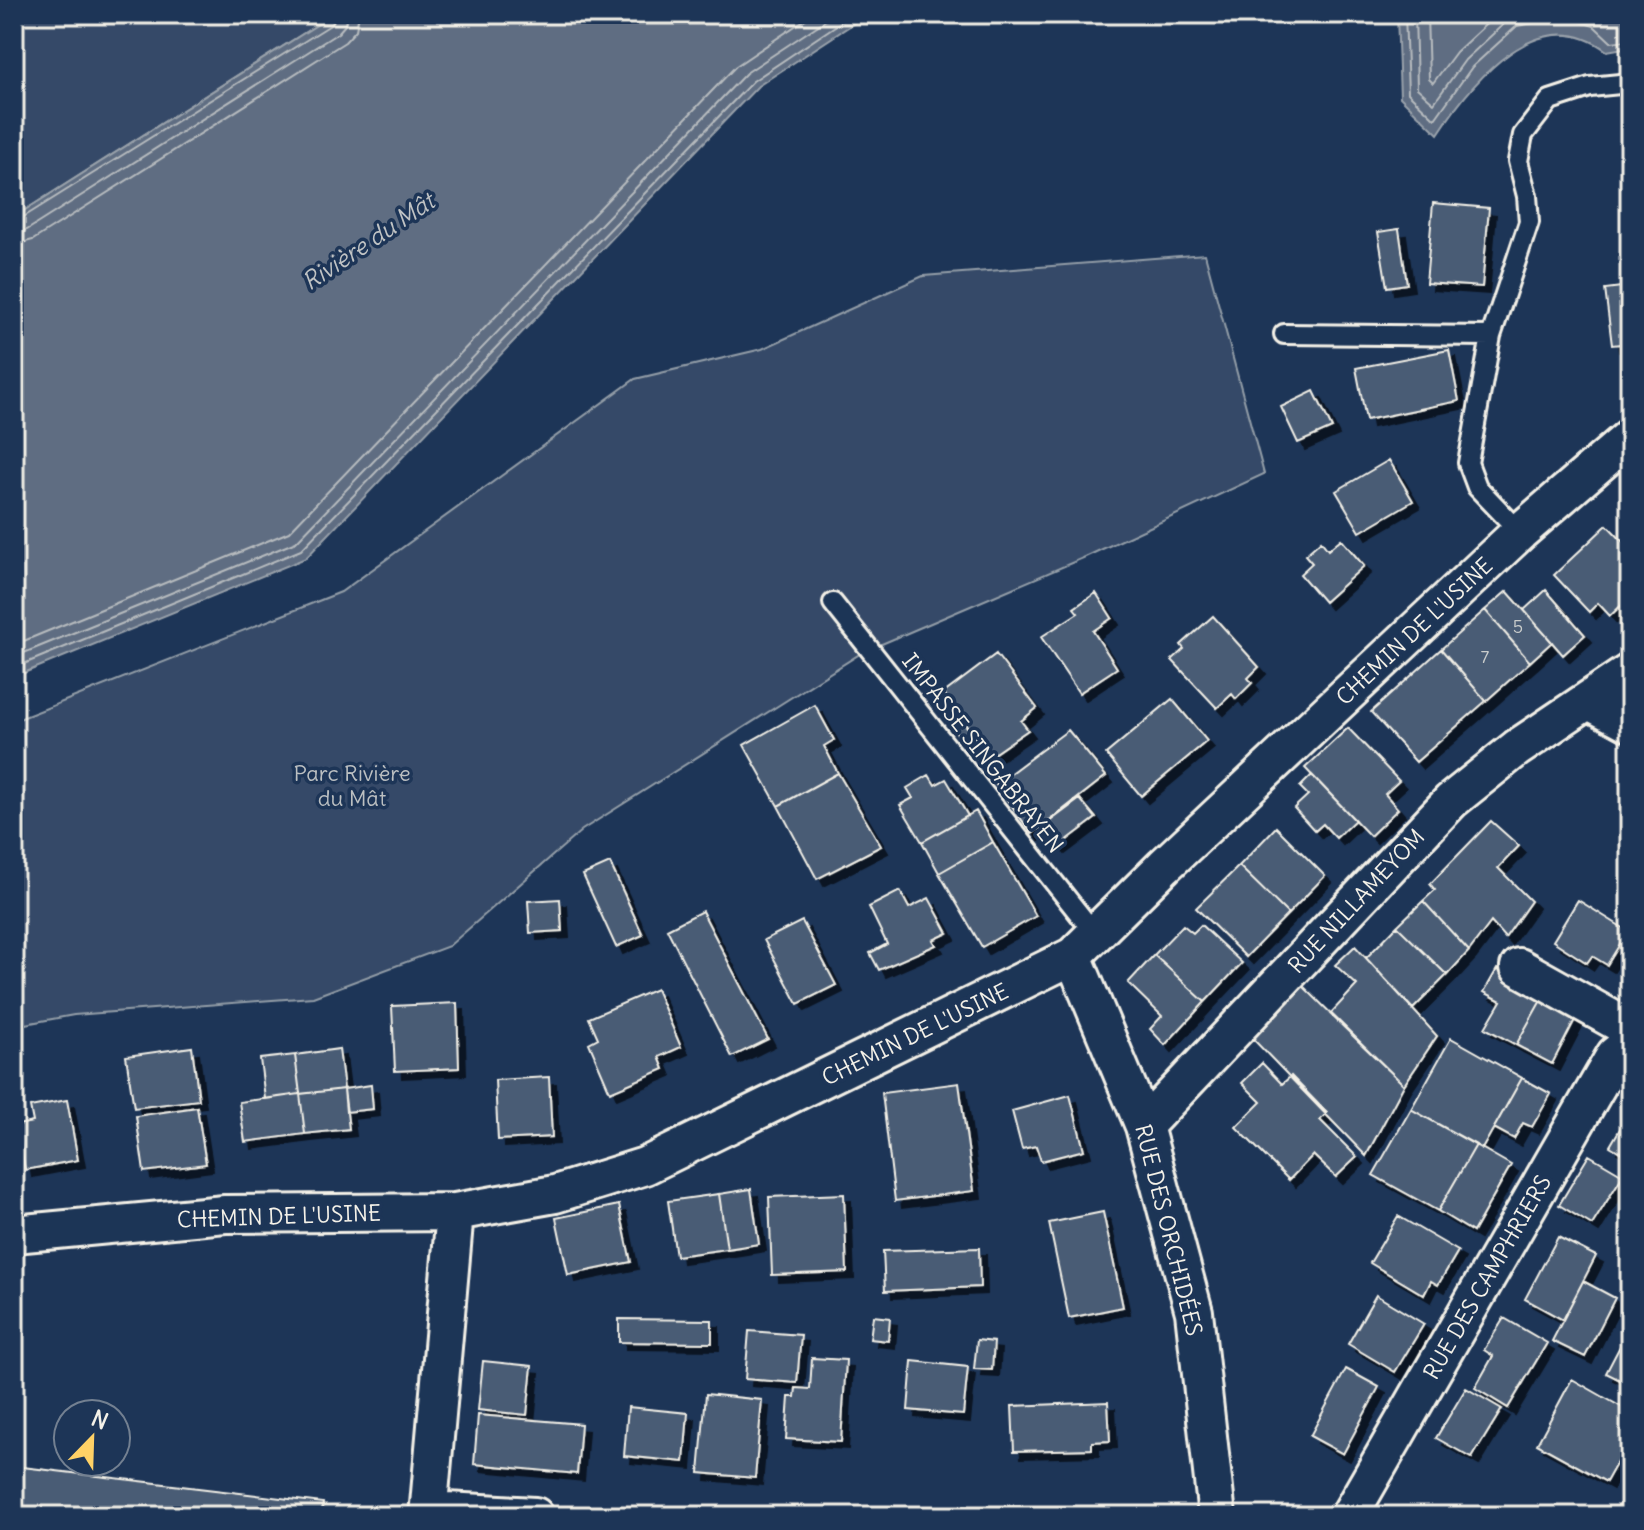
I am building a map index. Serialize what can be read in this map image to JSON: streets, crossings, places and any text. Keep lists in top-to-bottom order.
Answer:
{
  "streets": {
    "street": [
      "CHEMIN DE L'USINE",
      "RUE NILLAMEYOM",
      "RUE DES ORCHIDÉES",
      "RUE DES CAMPHRIERS"
    ],
    "lane": ["IMPASSE SINGABRAYEN"]
  },
  "crossings": [
    ["CHEMIN DE L'USINE", "IMPASSE SINGABRAYEN"],
    ["CHEMIN DE L'USINE", "RUE DES ORCHIDÉES"],
    ["IMPASSE SINGABRAYEN", "RUE DES ORCHIDÉES"],
    ["RUE NILLAMEYOM", "RUE DES ORCHIDÉES"]
  ],
  "water": ["Rivière du Mât"],
  "parks": ["Parc Rivière du Mât"],
  "house_numbers": ["5", "7"],
  "north": "top right"
}
